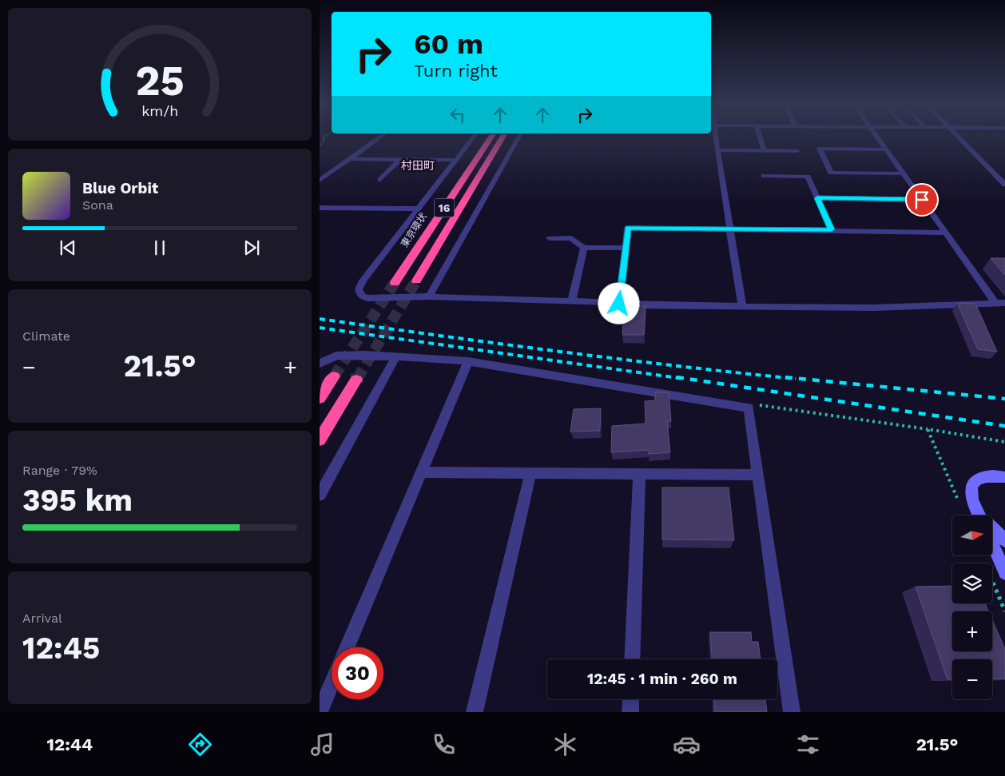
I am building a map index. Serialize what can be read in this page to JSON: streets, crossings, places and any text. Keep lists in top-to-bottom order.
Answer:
{
  "streets": {
    "highway": ["16", "東京環状"]
  },
  "districts": ["村田町"],
  "north": "right",
  "page": {
    "turn": ["60 m", "Turn right"],
    "song": ["Blue Orbit", "Sona"],
    "tile": [
      "Climate",
      ["Range · 79%", "395 km"],
      ["Arrival", "12:45"]
    ],
    "heat": ["−", "21.5°", "+"],
    "map_buttons": ["+", "−"],
    "limit": "30",
    "trip": "12:45 · 1 min · 260 m",
    "tabs": ["12:44", "21.5°"],
    "gauge": ["25", "km/h"]
  }
}
